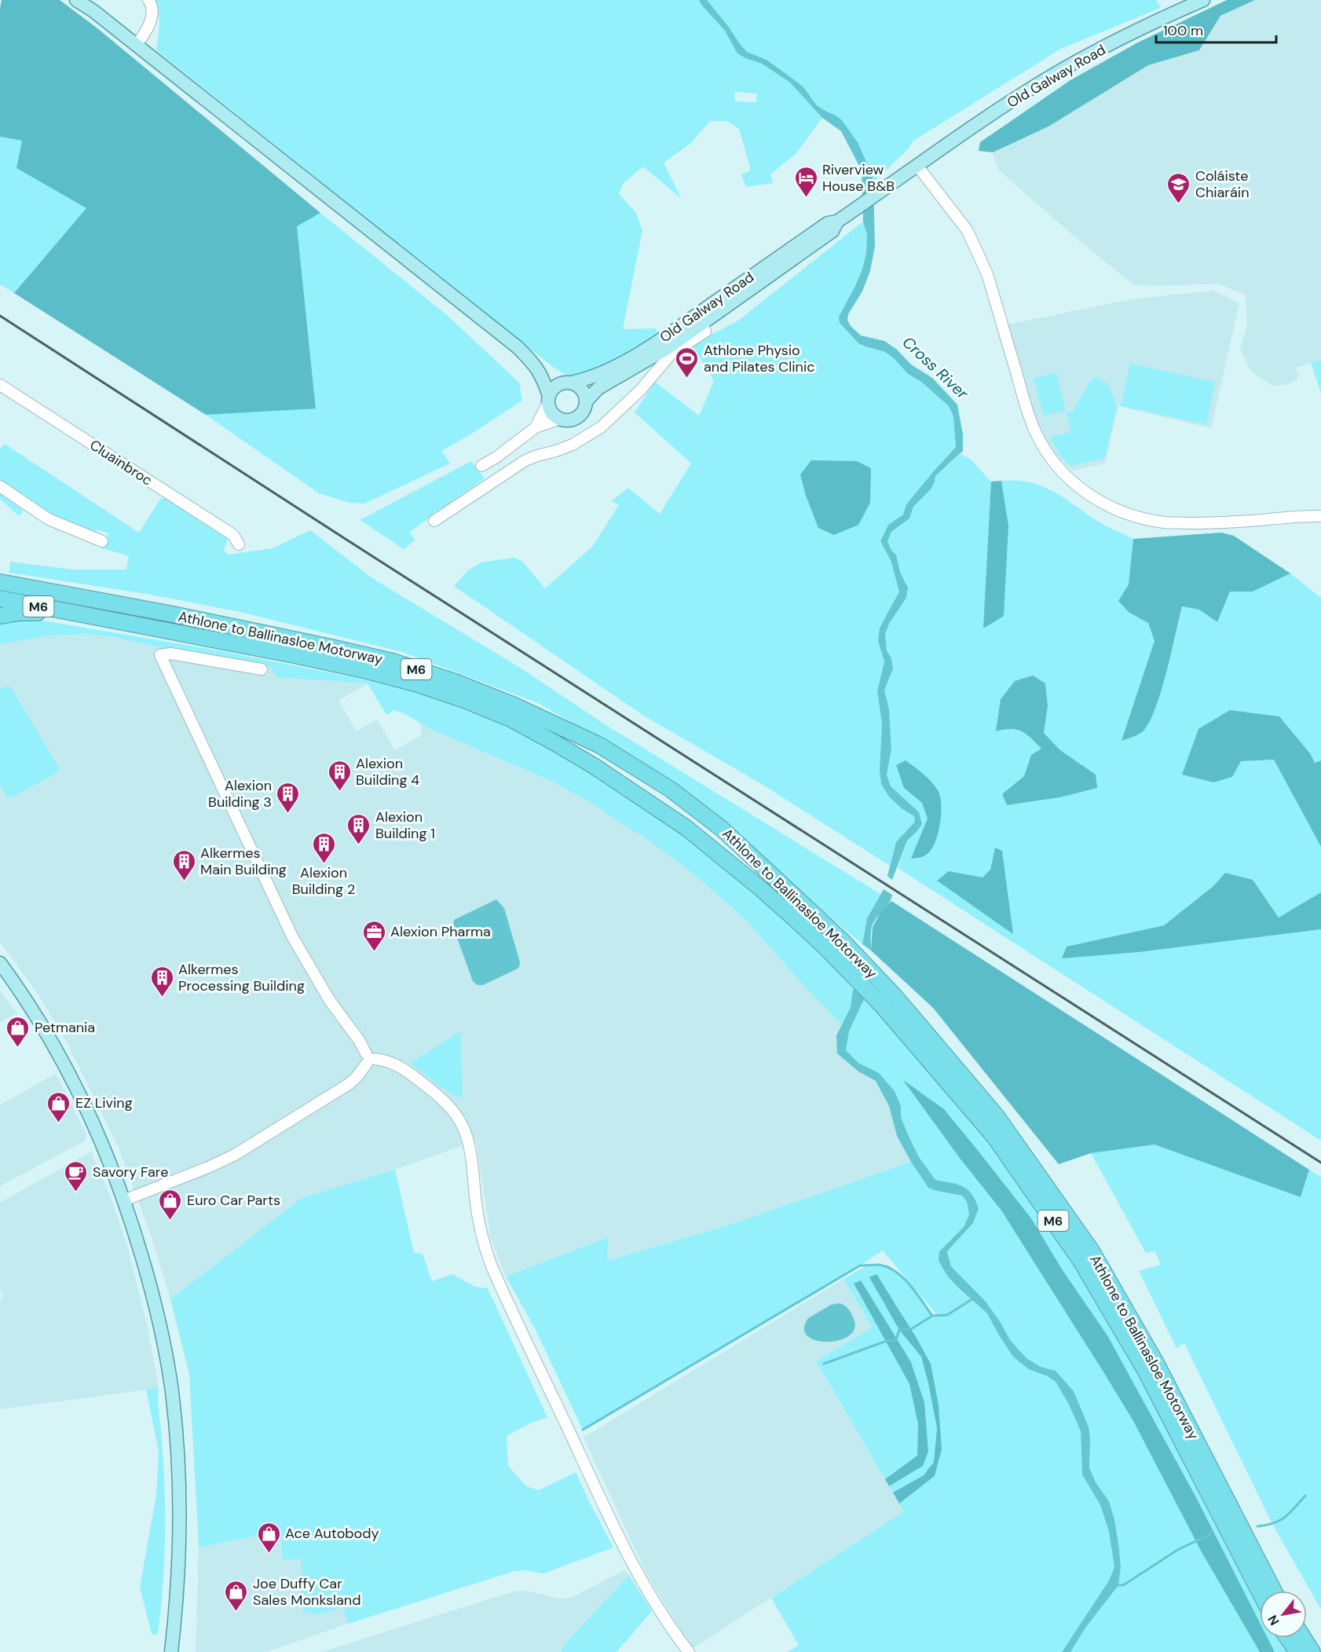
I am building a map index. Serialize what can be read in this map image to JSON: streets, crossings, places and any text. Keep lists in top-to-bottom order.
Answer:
{
  "streets": {
    "highway": ["M6", "Athlone to Ballinasloe Motorway"],
    "main road": ["Old Galway Road"],
    "street": ["Cluainbroc"]
  },
  "water": ["Cross River"],
  "places": {
    "hotel": ["Riverview House B&B"],
    "school or university": ["Coláiste Chiaráin"],
    "sports": ["Athlone Physio and Pilates Clinic"],
    "building": [
      "Alexion Building 4",
      "Alexion Building 3",
      "Alexion Building 1",
      "Alexion Building 2",
      "Alkermes Main Building",
      "Alkermes Processing Building"
    ],
    "office": ["Alexion Pharma"],
    "shop": [
      "Petmania",
      "EZ Living",
      "Euro Car Parts",
      "Ace Autobody",
      "Joe Duffy Car Sales Monksland"
    ],
    "cafe": ["Savory Fare"]
  },
  "scale_bar": "100 m",
  "north": "bottom left"
}
